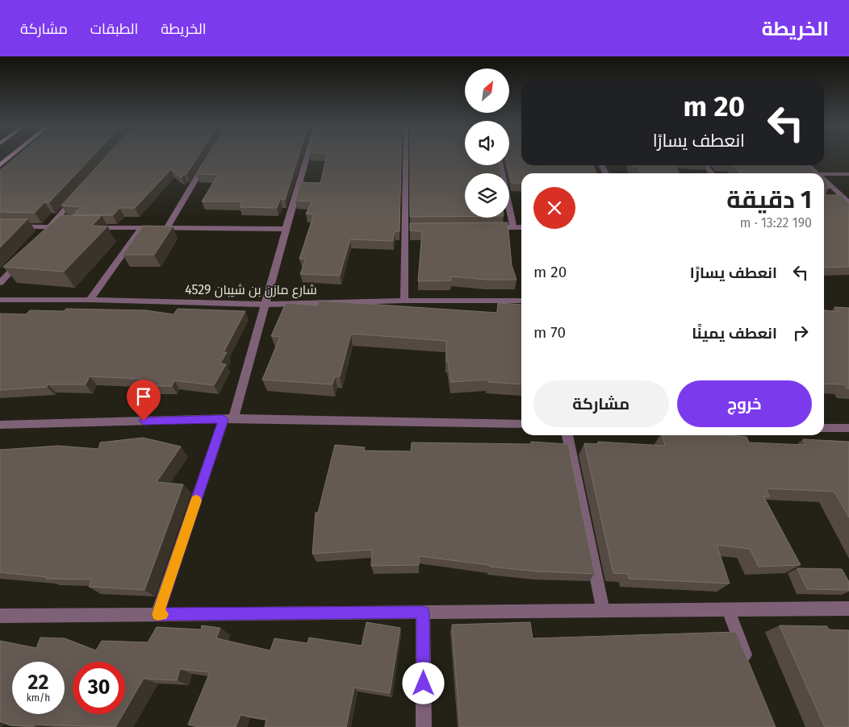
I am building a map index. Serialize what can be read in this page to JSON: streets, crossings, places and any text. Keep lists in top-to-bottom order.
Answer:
{
  "streets": {
    "street": ["شارع مازن بن شيبان 4529"]
  },
  "north": "top right",
  "page": {
    "header": "الخريطة",
    "nav": ["الخريطة", "الطبقات", "مشاركة"],
    "turn": ["20 m", "انعطف يسارًا"],
    "heading": ["1 دقيقة", "190 m · 13:22"],
    "list": [
      {
        "name": "انعطف يسارًا",
        "value": "20 m"
      },
      {
        "name": "انعطف يمينًا",
        "value": "70 m"
      }
    ],
    "buttons": ["خروج", "مشاركة"],
    "speed": "22 km/h",
    "limit": "30"
  }
}
